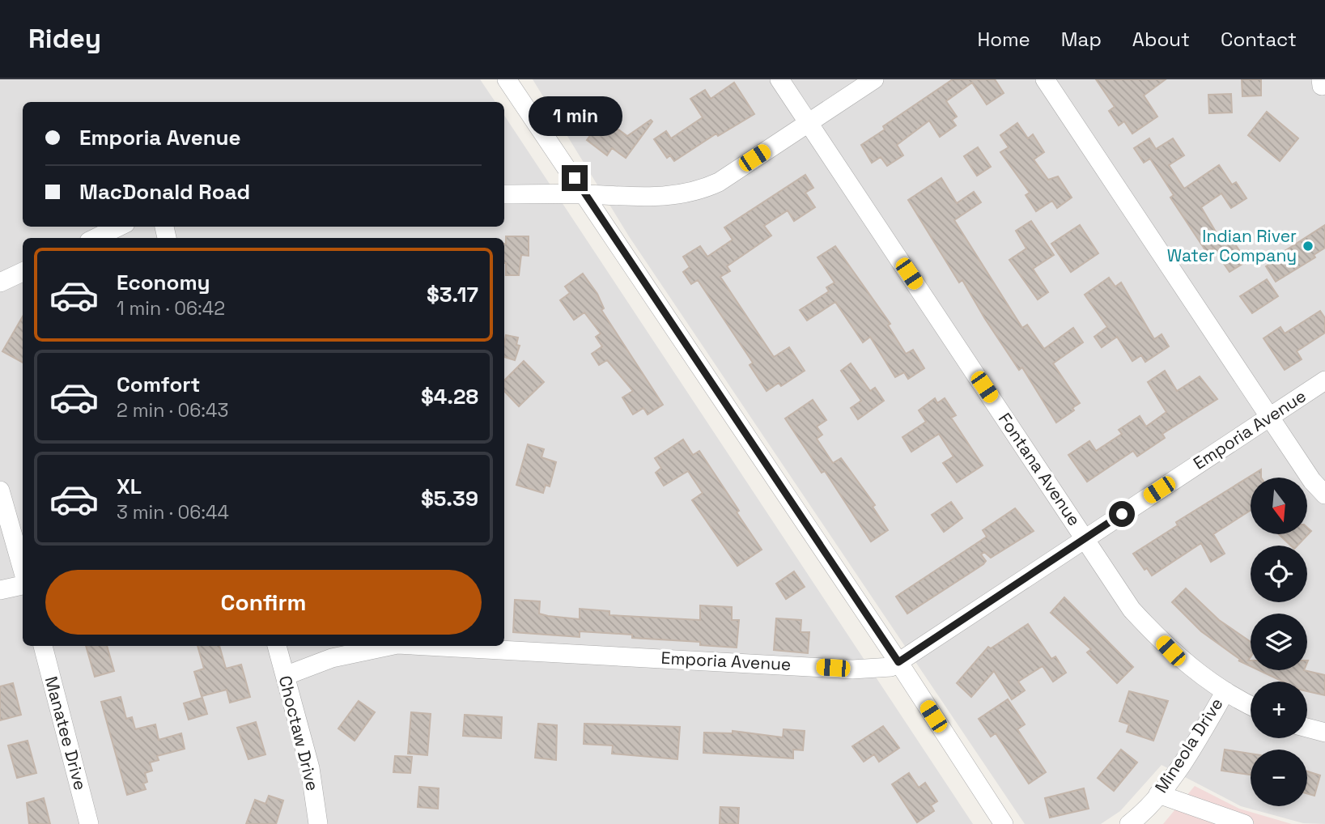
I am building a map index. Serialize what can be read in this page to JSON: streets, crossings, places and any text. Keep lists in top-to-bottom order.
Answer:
{
  "streets": {
    "street": [
      "Emporia Avenue",
      "Fontana Avenue",
      "Manatee Drive",
      "Choctaw Drive",
      "Mineola Drive"
    ]
  },
  "crossings": [
    ["Emporia Avenue", "Fontana Avenue"],
    ["Emporia Avenue", "Choctaw Drive"],
    ["Fontana Avenue", "Mineola Drive"]
  ],
  "places": ["Indian River Water Company"],
  "north": "bottom",
  "page": {
    "header": "Ridey",
    "nav": [
      "Home",
      "Map",
      "About",
      "Contact"
    ],
    "bubble": "1 min",
    "banner": ["Emporia Avenue", "MacDonald Road"],
    "list": [
      {
        "name": "Economy",
        "note": "1 min · 06:42",
        "value": "$3.17"
      },
      {
        "name": "Comfort",
        "note": "2 min · 06:43",
        "value": "$4.28"
      },
      {
        "name": "XL",
        "note": "3 min · 06:44",
        "value": "$5.39"
      }
    ],
    "map_buttons": ["+", "−"],
    "buttons": "Confirm"
  }
}
